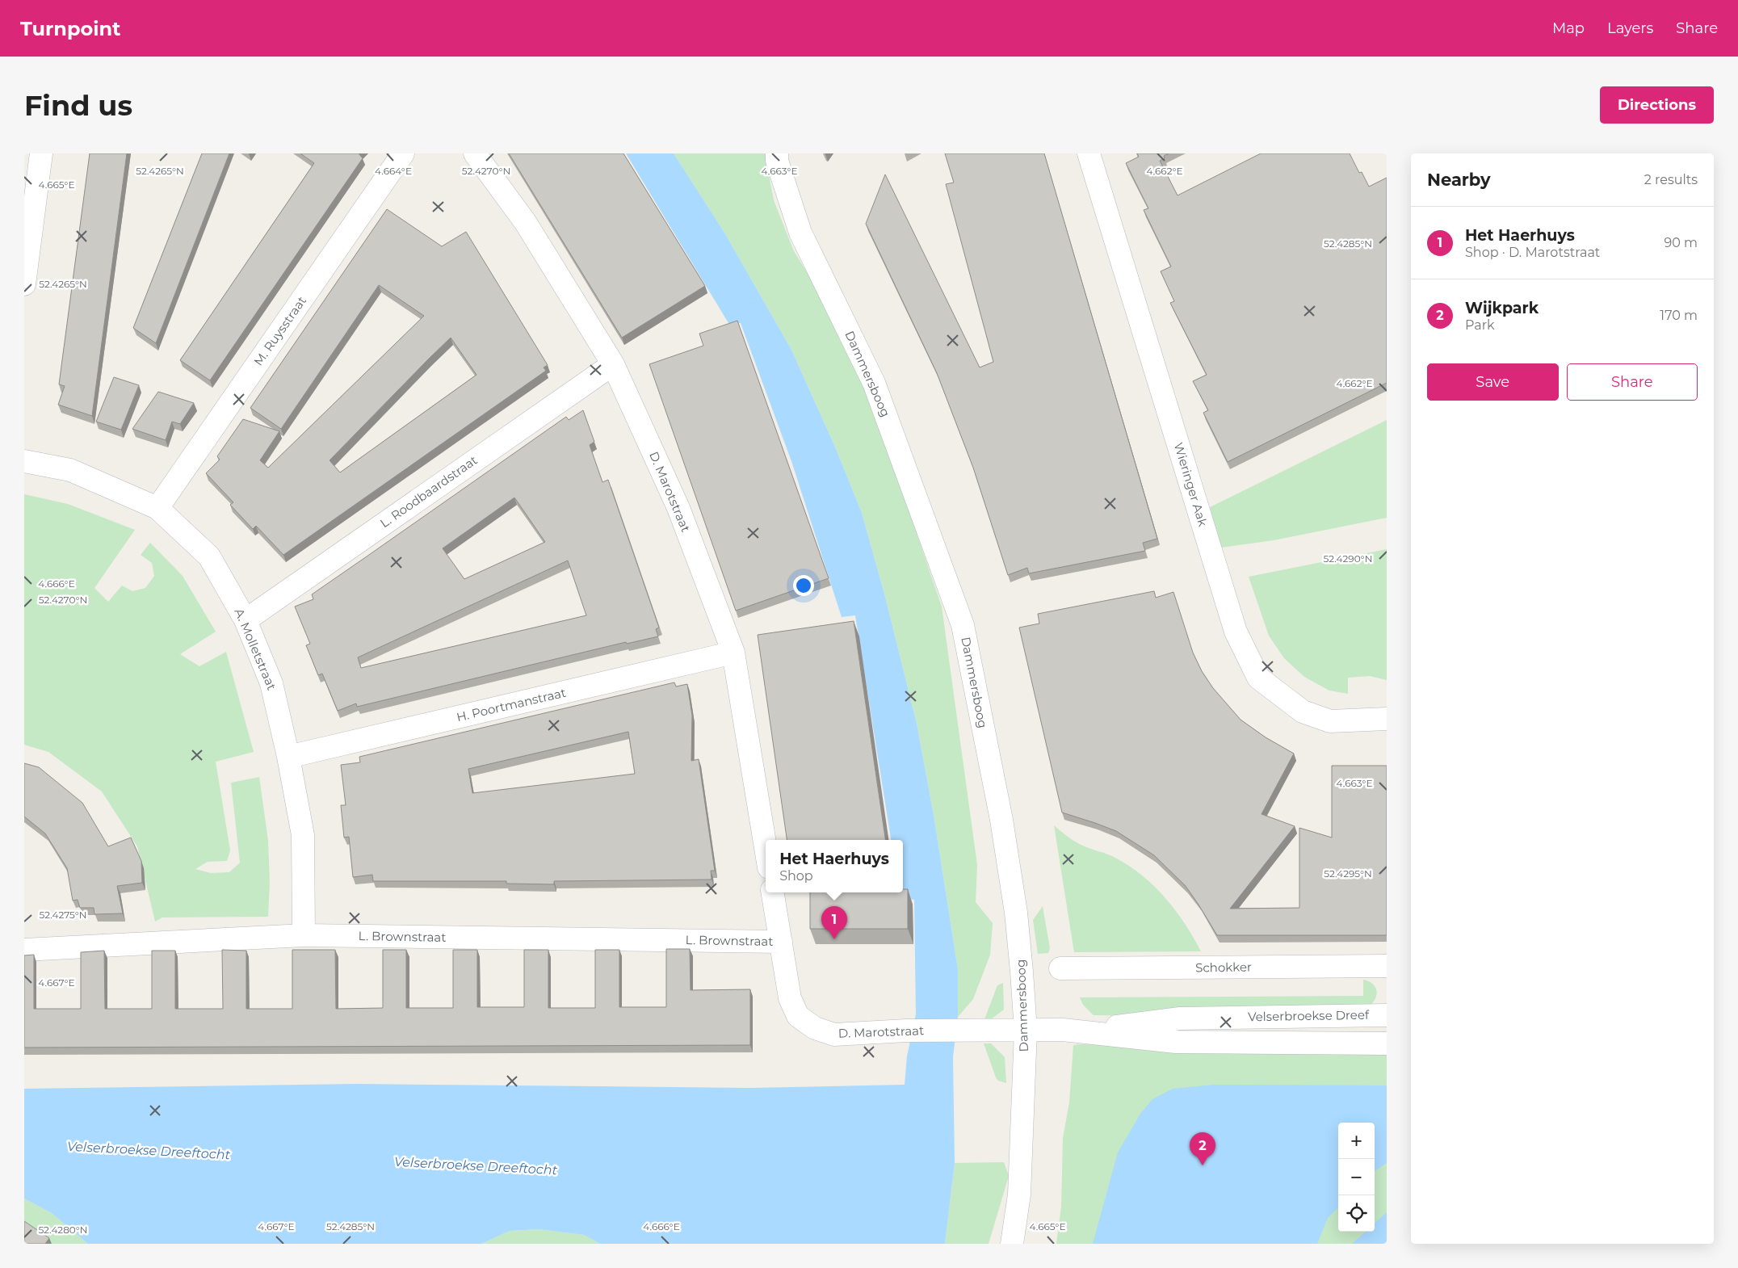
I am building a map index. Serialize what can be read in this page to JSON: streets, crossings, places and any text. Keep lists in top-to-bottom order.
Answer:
{
  "streets": {
    "street": [
      "M. Ruysstraat",
      "Dammersboog",
      "Wieringer Aak",
      "L. Roodbaardstraat",
      "D. Marotstraat",
      "A. Molletstraat",
      "H. Poortmanstraat",
      "L. Brownstraat",
      "Schokker",
      "Velserbroekse Dreef"
    ]
  },
  "crossings": [
    ["M. Ruysstraat", "A. Molletstraat"],
    ["Dammersboog", "D. Marotstraat"],
    ["Dammersboog", "Velserbroekse Dreef"],
    ["L. Roodbaardstraat", "D. Marotstraat"],
    ["L. Roodbaardstraat", "A. Molletstraat"],
    ["D. Marotstraat", "H. Poortmanstraat"],
    ["D. Marotstraat", "L. Brownstraat"],
    ["D. Marotstraat", "Velserbroekse Dreef"],
    ["A. Molletstraat", "H. Poortmanstraat"],
    ["A. Molletstraat", "L. Brownstraat"]
  ],
  "water": ["Velserbroekse Dreeftocht"],
  "page": {
    "header": "Turnpoint",
    "nav": ["Map", "Layers", "Share"],
    "buttons": [
      "Directions",
      ["Save", "Share"]
    ],
    "title": "Find us",
    "heading": ["Nearby", "2 results"],
    "list": [
      {
        "mark": "1",
        "name": "Het Haerhuys",
        "note": "Shop · D. Marotstraat",
        "value": "90 m"
      },
      {
        "mark": "2",
        "name": "Wijkpark",
        "note": "Park",
        "value": "170 m"
      }
    ],
    "popup": ["Het Haerhuys", "Shop"],
    "pins": ["1", "2"],
    "map_buttons": ["+", "−"]
  },
  "coordinates": [
    "52.4265°N",
    "52.4270°N",
    "4.664°E",
    "4.663°E",
    "4.662°E",
    "4.665°E",
    "52.4285°N",
    "52.4290°N",
    "4.666°E",
    "52.4295°N",
    "52.4275°N",
    "4.667°E",
    "52.4280°N"
  ]
}
